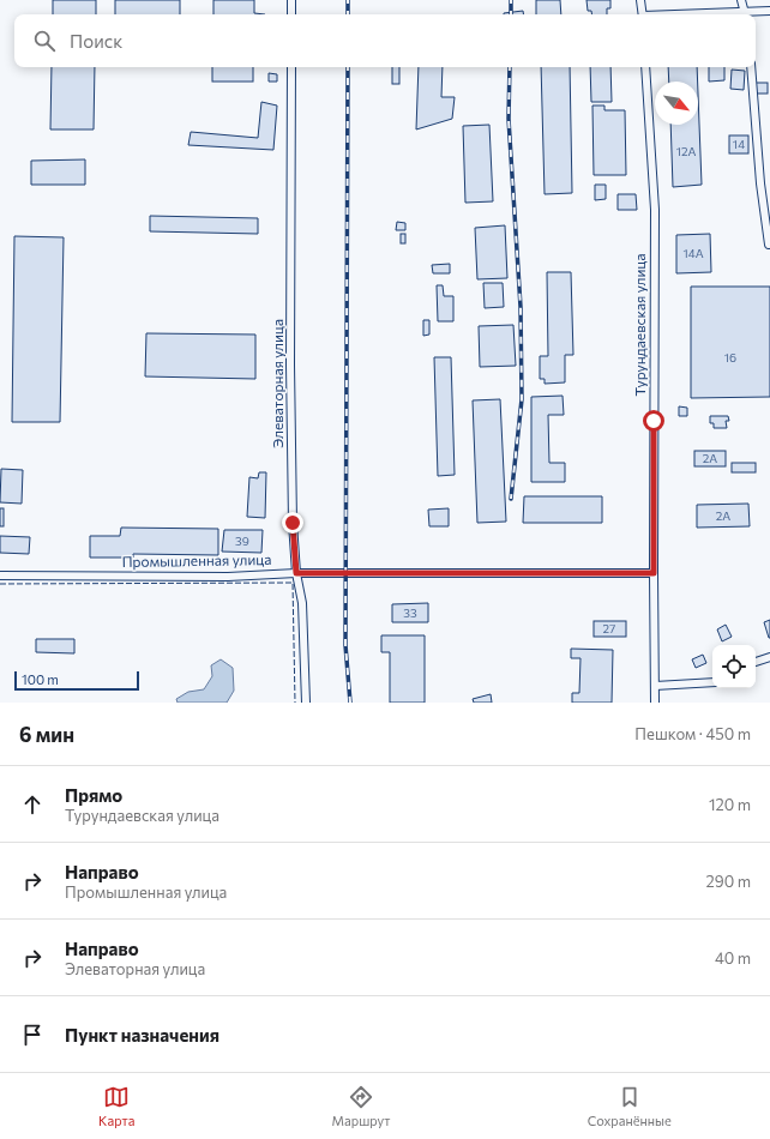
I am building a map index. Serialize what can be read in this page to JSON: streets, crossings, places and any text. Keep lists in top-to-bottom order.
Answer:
{
  "streets": {
    "street": ["Турундаевская улица", "Элеваторная улица", "Промышленная улица"]
  },
  "crossings": [
    ["Турундаевская улица", "Промышленная улица"],
    ["Элеваторная улица", "Промышленная улица"]
  ],
  "house_numbers": [
    "14",
    "12А",
    "14А",
    "16",
    "2А",
    "2А",
    "39",
    "33",
    "27"
  ],
  "scale_bar": "100 m",
  "north": "bottom right",
  "page": {
    "search": "Поиск",
    "scale": "100 m",
    "heading": ["6 мин", "Пешком · 450 m"],
    "list": [
      ["Прямо", "Турундаевская улица", "120 m"],
      ["Направо", "Промышленная улица", "290 m"],
      ["Направо", "Элеваторная улица", "40 m"],
      "Пункт назначения"
    ],
    "nav": ["Карта", "Маршрут", "Сохранённые"]
  }
}
